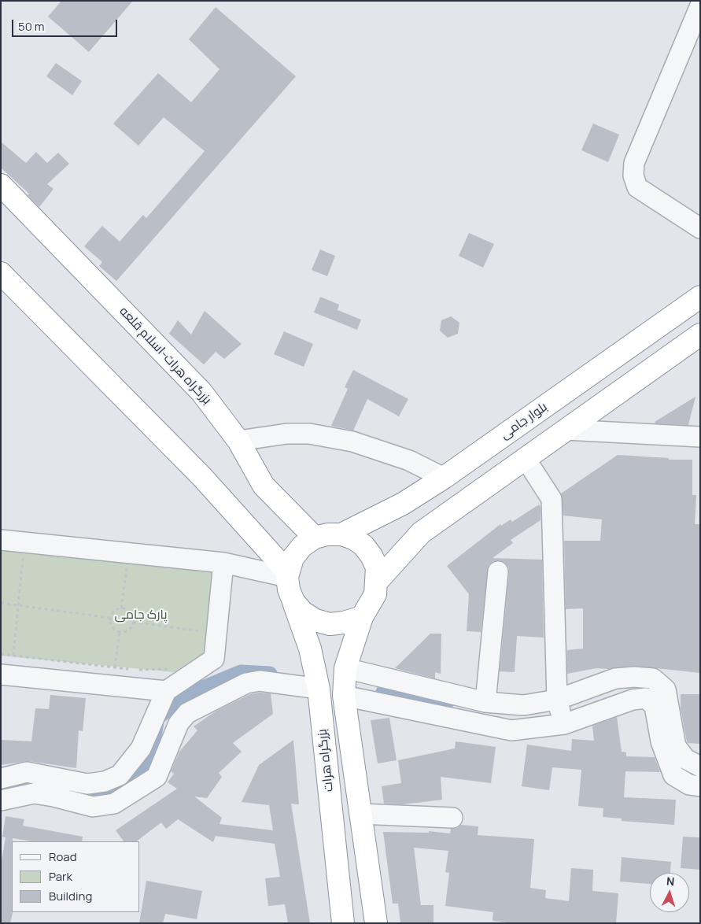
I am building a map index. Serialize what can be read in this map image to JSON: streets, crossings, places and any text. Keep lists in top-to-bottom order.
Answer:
{
  "streets": {
    "highway": ["بزرگراه هرات-اسلام قلعه", "بلوار جامی", "بزرگراه هرات"]
  },
  "crossings": [
    ["بزرگراه هرات-اسلام قلعه", "بلوار جامی"],
    ["بزرگراه هرات-اسلام قلعه", "بزرگراه هرات"],
    ["بلوار جامی", "بزرگراه هرات"]
  ],
  "parks": ["پارک جامی"],
  "legend": ["Road", "Park", "Building"],
  "scale_bar": "50 m",
  "north": "top"
}
